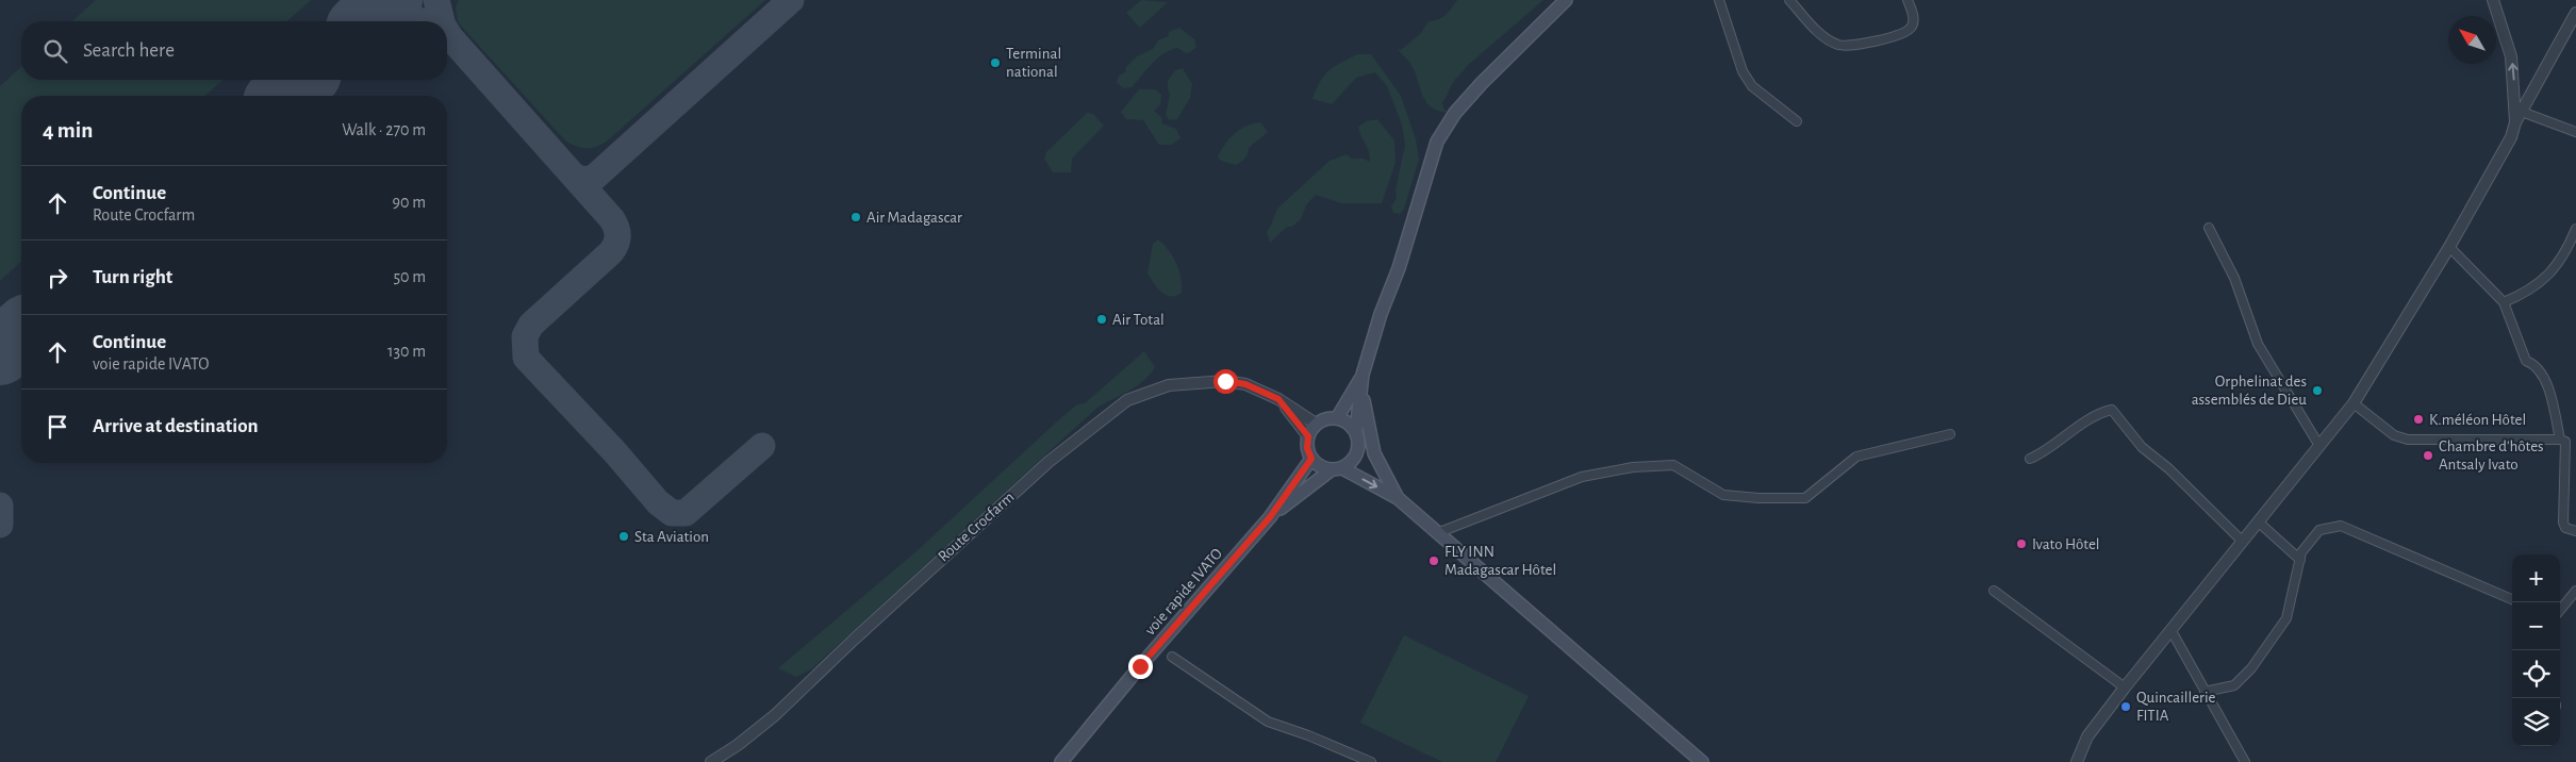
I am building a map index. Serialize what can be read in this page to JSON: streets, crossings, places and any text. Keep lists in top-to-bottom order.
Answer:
{
  "streets": {
    "main road": ["voie rapide IVATO"],
    "street": ["Route Crocfarm"]
  },
  "places": [
    "Terminal national",
    "Air Madagascar",
    "Air Total",
    "Orphelinat des assemblés de Dieu",
    "K.méléon Hôtel",
    "Chambre d'hôtes Antsaly Ivato",
    "Sta Aviation",
    "Ivato Hôtel",
    "FLY INN Madagascar Hôtel",
    "Quincaillerie FITIA"
  ],
  "north": "top left",
  "page": {
    "search": "Search here",
    "heading": ["4 min", "Walk · 270 m"],
    "list": [
      ["Continue", "Route Crocfarm", "90 m"],
      ["Turn right", "50 m"],
      ["Continue", "voie rapide IVATO", "130 m"],
      "Arrive at destination"
    ],
    "map_buttons": ["+", "−"]
  }
}
